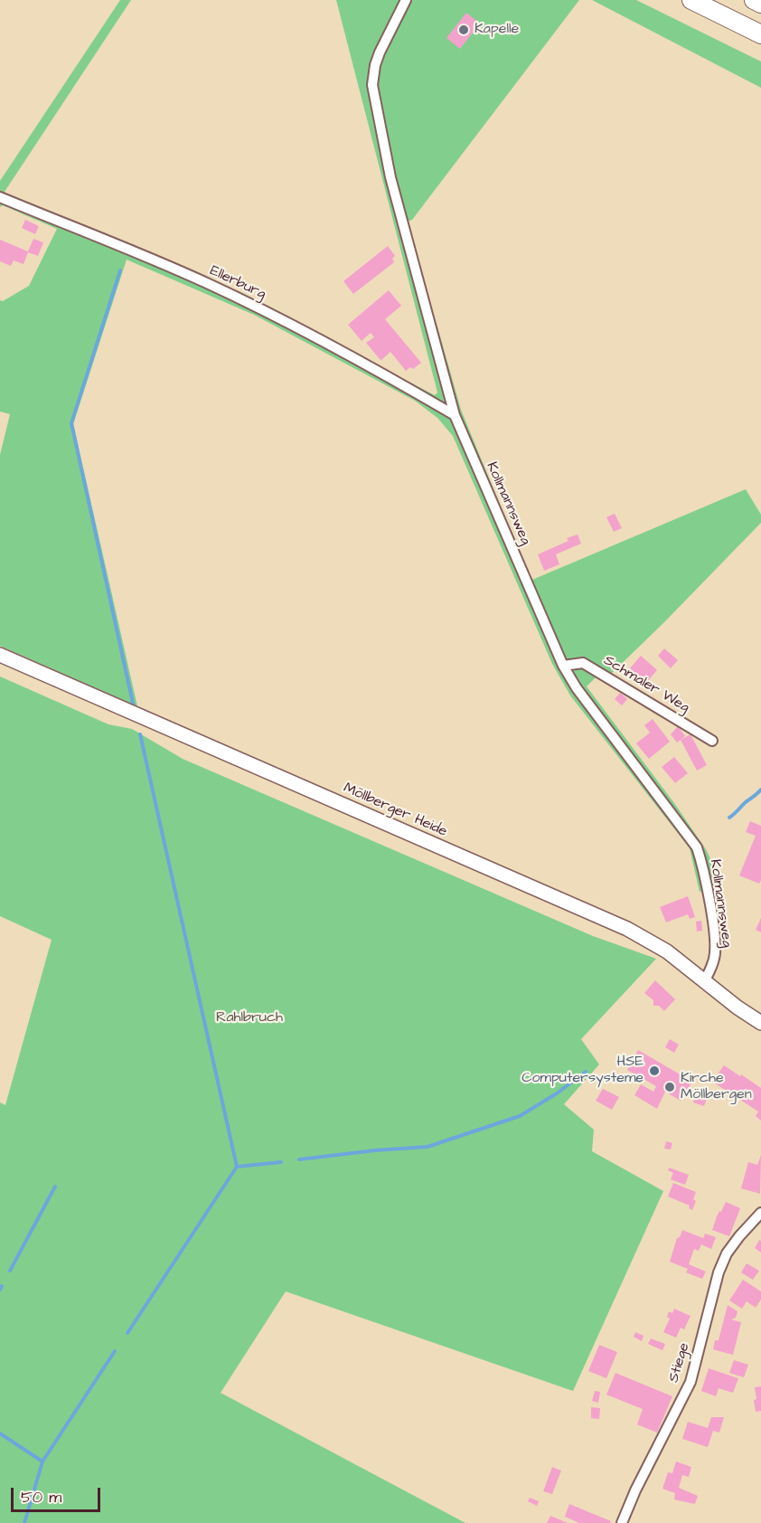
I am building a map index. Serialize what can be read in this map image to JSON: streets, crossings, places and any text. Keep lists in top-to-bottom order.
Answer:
{
  "streets": {
    "street": [
      "Ellerburg",
      "Kollmannsweg",
      "Schmaler Weg",
      "Möllberger Heide",
      "Stiege"
    ]
  },
  "crossings": [
    ["Ellerburg", "Kollmannsweg"],
    ["Kollmannsweg", "Schmaler Weg"],
    ["Kollmannsweg", "Möllberger Heide"]
  ],
  "parks": ["Rahlbruch"],
  "places": ["Kapelle", "HSE Computersysteme", "Kirche Möllbergen"],
  "scale_bar": "50 m"
}
